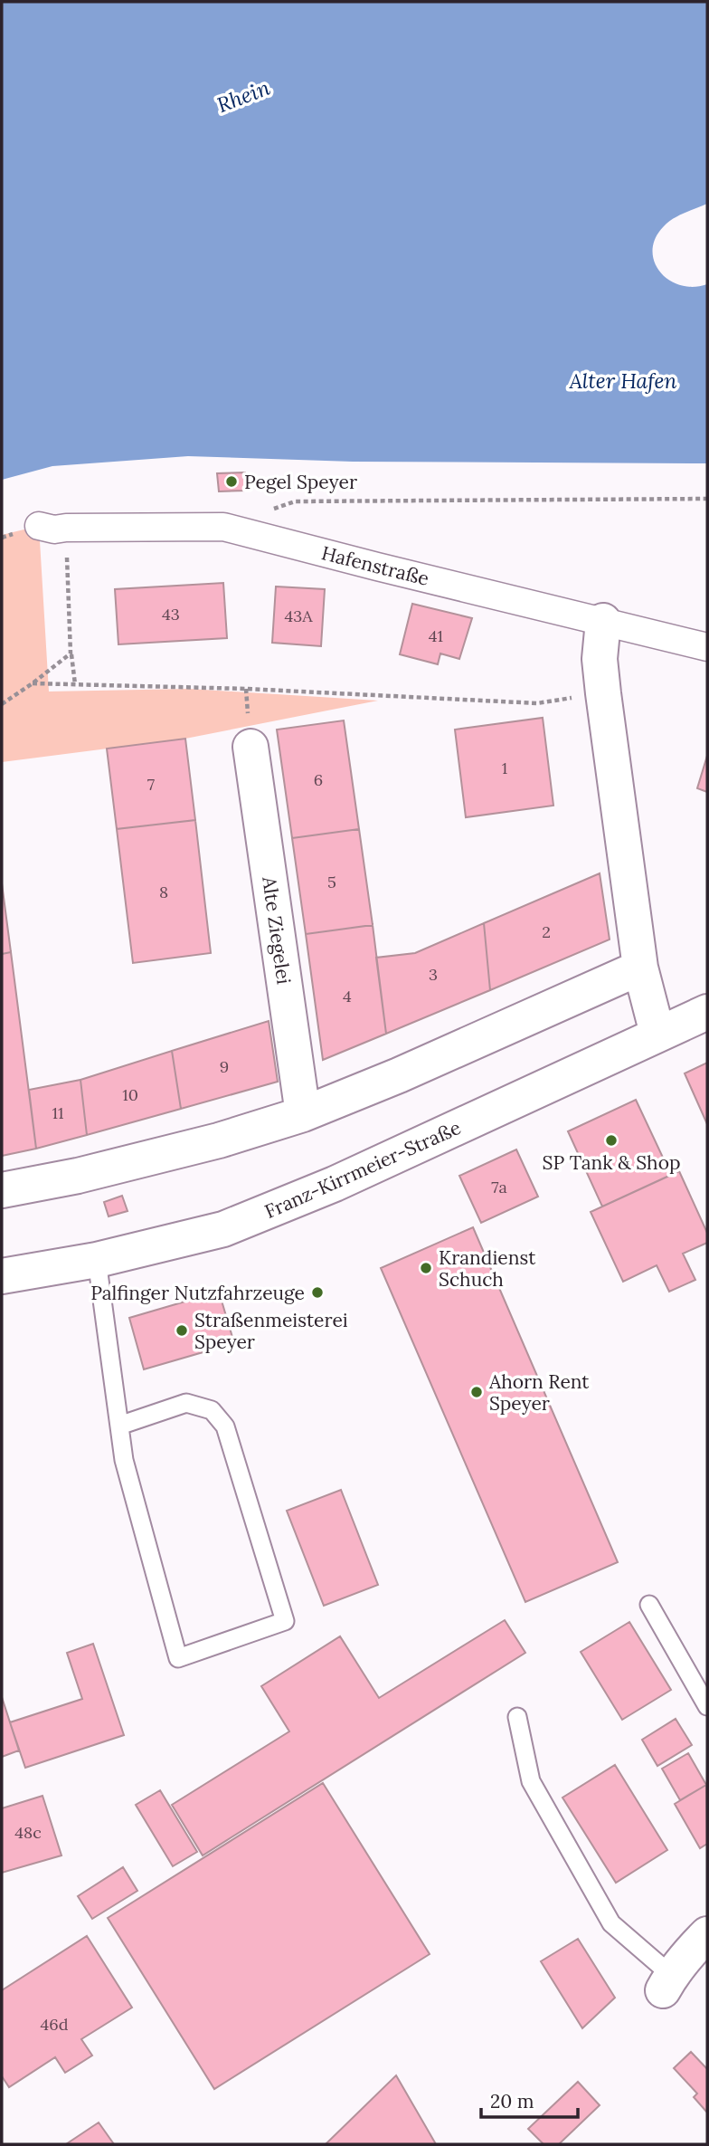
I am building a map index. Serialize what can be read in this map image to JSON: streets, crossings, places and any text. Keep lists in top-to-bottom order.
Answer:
{
  "streets": {
    "street": ["Hafenstraße", "Alte Ziegelei", "Franz-Kirrmeier-Straße"]
  },
  "water": ["Rhein", "Alter Hafen"],
  "places": [
    "Pegel Speyer",
    "SP Tank & Shop",
    "Krandienst Schuch",
    "Palfinger Nutzfahrzeuge",
    "Straßenmeisterei Speyer",
    "Ahorn Rent Speyer"
  ],
  "house_numbers": [
    "43",
    "43A",
    "41",
    "1",
    "6",
    "7",
    "5",
    "8",
    "2",
    "3",
    "4",
    "9",
    "10",
    "11",
    "7a",
    "48c",
    "46d"
  ],
  "scale_bar": "20 m"
}
